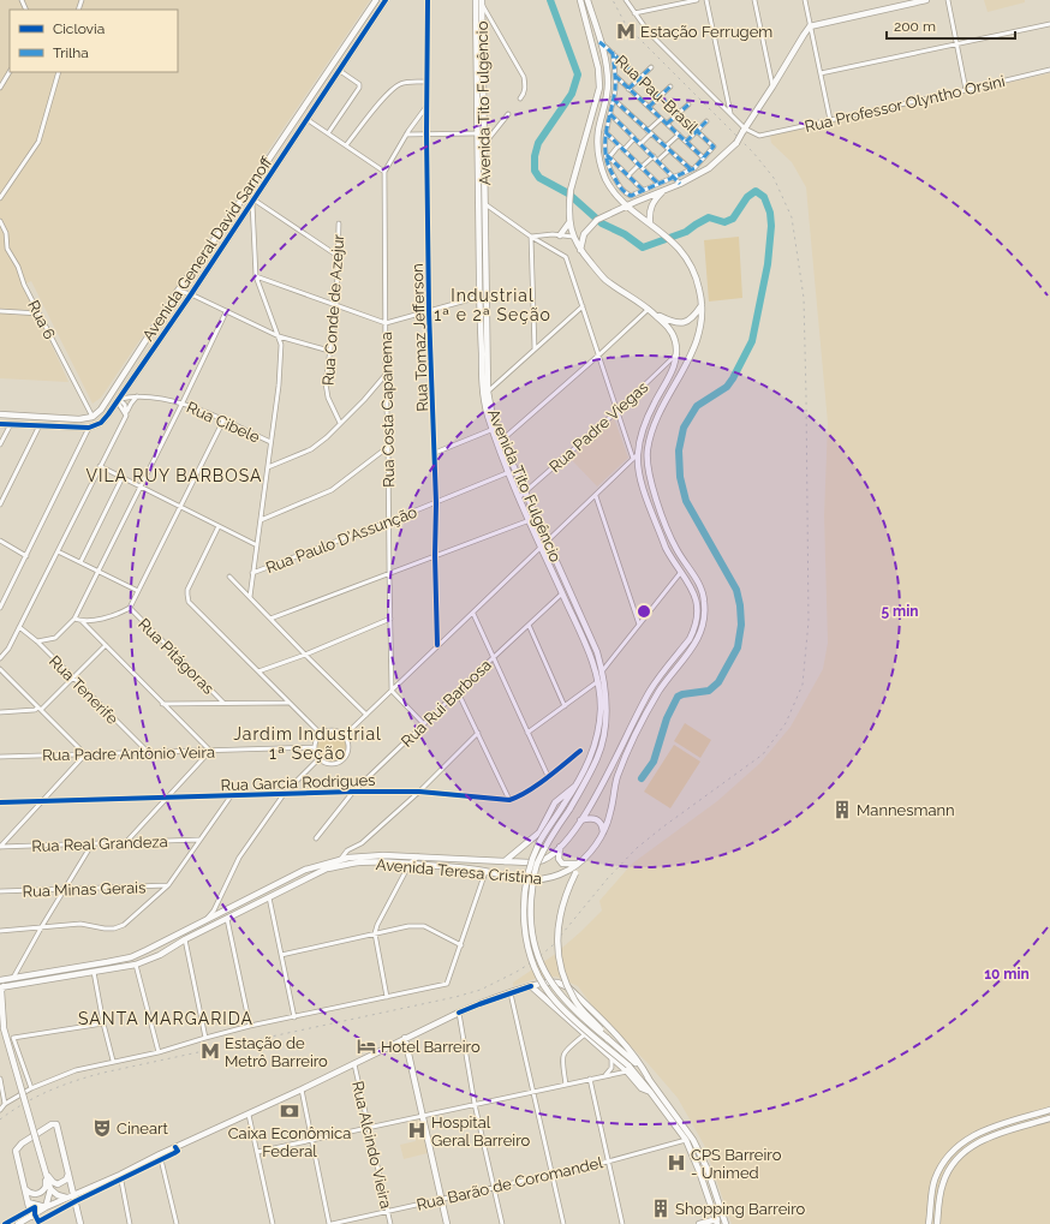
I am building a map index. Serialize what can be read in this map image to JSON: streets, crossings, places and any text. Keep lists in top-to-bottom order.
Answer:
{
  "streets": {
    "main road": ["Avenida Tito Fulgêncio", "Avenida General David Sarnoff", "Avenida Teresa Cristina"],
    "street": [
      "Rua Pau-Brasil",
      "Rua Professor Olyntho Orsini",
      "Rua Conde de Azejur",
      "Rua 6",
      "Rua Tomaz Jefferson",
      "Rua Costa Capanema",
      "Rua Cibele",
      "Rua Padre Viegas",
      "Rua Paulo D'Assunção",
      "Rua Pitágoras",
      "Rua Tenerife",
      "Rua Rui Barbosa",
      "Rua Padre Antônio Veira",
      "Rua Garcia Rodrigues",
      "Rua Real Grandeza",
      "Rua Minas Gerais",
      "Rua Alcindo Vieira",
      "Rua Barão de Coromandel"
    ]
  },
  "crossings": [
    ["Rua Pau-Brasil", "Avenida Teresa Cristina"],
    ["Avenida Tito Fulgêncio", "Rua Padre Viegas"],
    ["Avenida Tito Fulgêncio", "Rua Paulo D'Assunção"],
    ["Avenida Tito Fulgêncio", "Rua Rui Barbosa"],
    ["Avenida General David Sarnoff", "Rua 6"],
    ["Avenida General David Sarnoff", "Rua Cibele"],
    ["Rua Tomaz Jefferson", "Rua Paulo D'Assunção"],
    ["Rua Costa Capanema", "Rua Paulo D'Assunção"],
    ["Rua Padre Viegas", "Avenida Teresa Cristina"],
    ["Rua Tenerife", "Rua Padre Antônio Veira"],
    ["Rua Rui Barbosa", "Rua Garcia Rodrigues"],
    ["Rua Alcindo Vieira", "Rua Barão de Coromandel"]
  ],
  "districts": [
    "Industrial 1ª e 2ª Seção",
    "VILA RUY BARBOSA",
    "Jardim Industrial 1ª Seção",
    "SANTA MARGARIDA"
  ],
  "places": {
    "metro station": ["Estação Ferrugem", "Estação de Metrô Barreiro"],
    "building": ["Mannesmann", "Shopping Barreiro"],
    "hotel": ["Hotel Barreiro"],
    "bank": ["Caixa Econômica Federal"],
    "theatre": ["Cineart"],
    "hospital": ["Hospital Geral Barreiro", "CPS Barreiro - Unimed"]
  },
  "legend": ["Ciclovia", "Trilha"],
  "scale_bar": "200 m",
  "rings": ["5 min", "10 min"]
}
